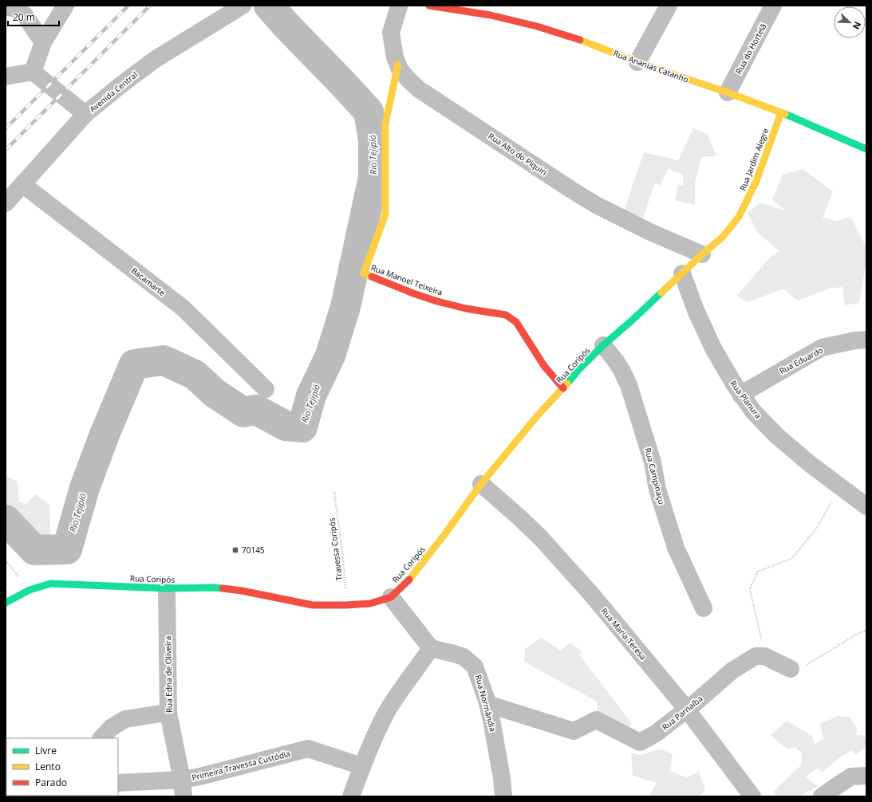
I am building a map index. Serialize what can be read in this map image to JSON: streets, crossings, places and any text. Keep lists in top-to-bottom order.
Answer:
{
  "streets": {
    "street": [
      "Rua do Hortelã",
      "Rua Ananias Catanho",
      "Avenida Central",
      "Rua Alto do Piquiri",
      "Rua Jardim Alegre",
      "Rua Manoel Teixeira",
      "Bacamarte",
      "Rua Eduardo",
      "Rua Coripós",
      "Rua Planura",
      "Rua Campinaçu",
      "Rua Maria Teresa",
      "Rua Edna de Oliveira",
      "Rua Normândia",
      "Rua Parnaíba",
      "Primeira Travessa Custódia"
    ],
    "path": ["Travessa Coripós"]
  },
  "crossings": [
    ["Rua do Hortelã", "Rua Ananias Catanho"],
    ["Rua Ananias Catanho", "Rua Jardim Alegre"],
    ["Avenida Central", "Bacamarte"],
    ["Rua Alto do Piquiri", "Rua Jardim Alegre"],
    ["Rua Alto do Piquiri", "Rua Manoel Teixeira"],
    ["Rua Alto do Piquiri", "Rua Coripós"],
    ["Rua Jardim Alegre", "Rua Coripós"],
    ["Rua Manoel Teixeira", "Rua Coripós"],
    ["Rua Eduardo", "Rua Planura"],
    ["Rua Coripós", "Rua Planura"],
    ["Rua Coripós", "Rua Campinaçu"],
    ["Rua Coripós", "Travessa Coripós"],
    ["Rua Coripós", "Rua Maria Teresa"],
    ["Rua Coripós", "Rua Edna de Oliveira"],
    ["Rua Maria Teresa", "Rua Parnaíba"],
    ["Rua Edna de Oliveira", "Primeira Travessa Custódia"],
    ["Rua Normândia", "Rua Parnaíba"]
  ],
  "water": ["Rio Tejipió"],
  "places": {
    "transit": ["70145"]
  },
  "legend": ["Livre", "Lento", "Parado"],
  "scale_bar": "20 m",
  "north": "bottom right"
}
